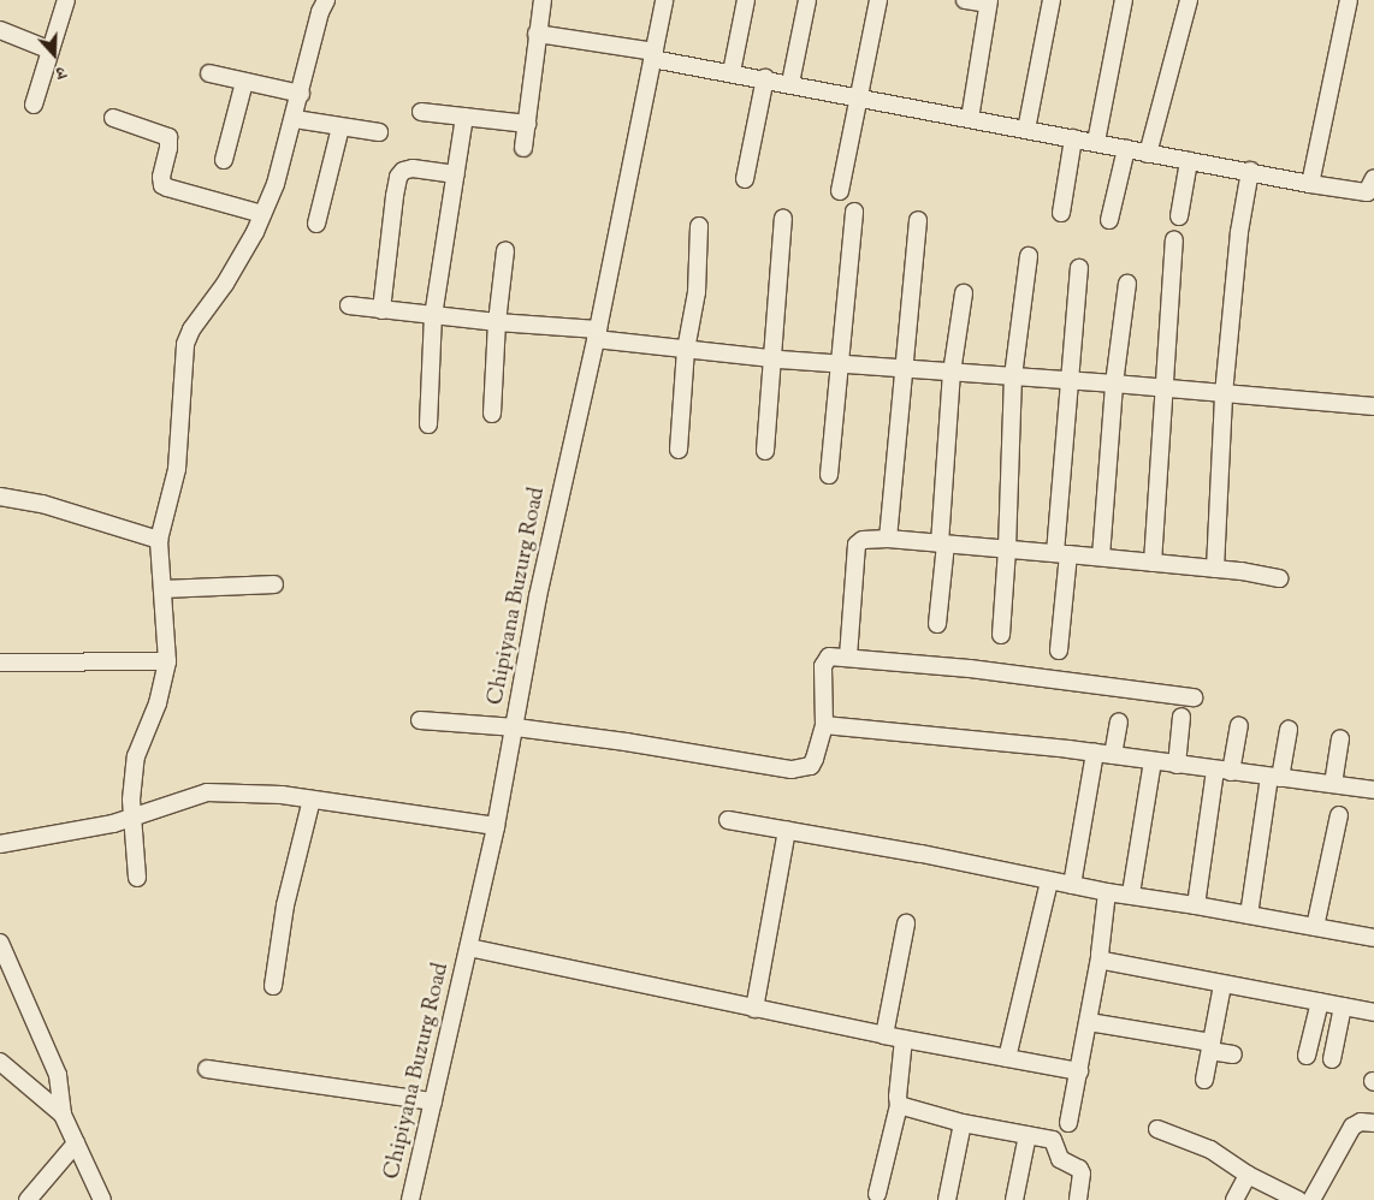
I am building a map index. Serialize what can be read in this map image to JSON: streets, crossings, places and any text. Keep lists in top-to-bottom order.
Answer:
{
  "streets": {
    "street": ["Chipiyana Buzurg Road"]
  },
  "north": "bottom"
}
